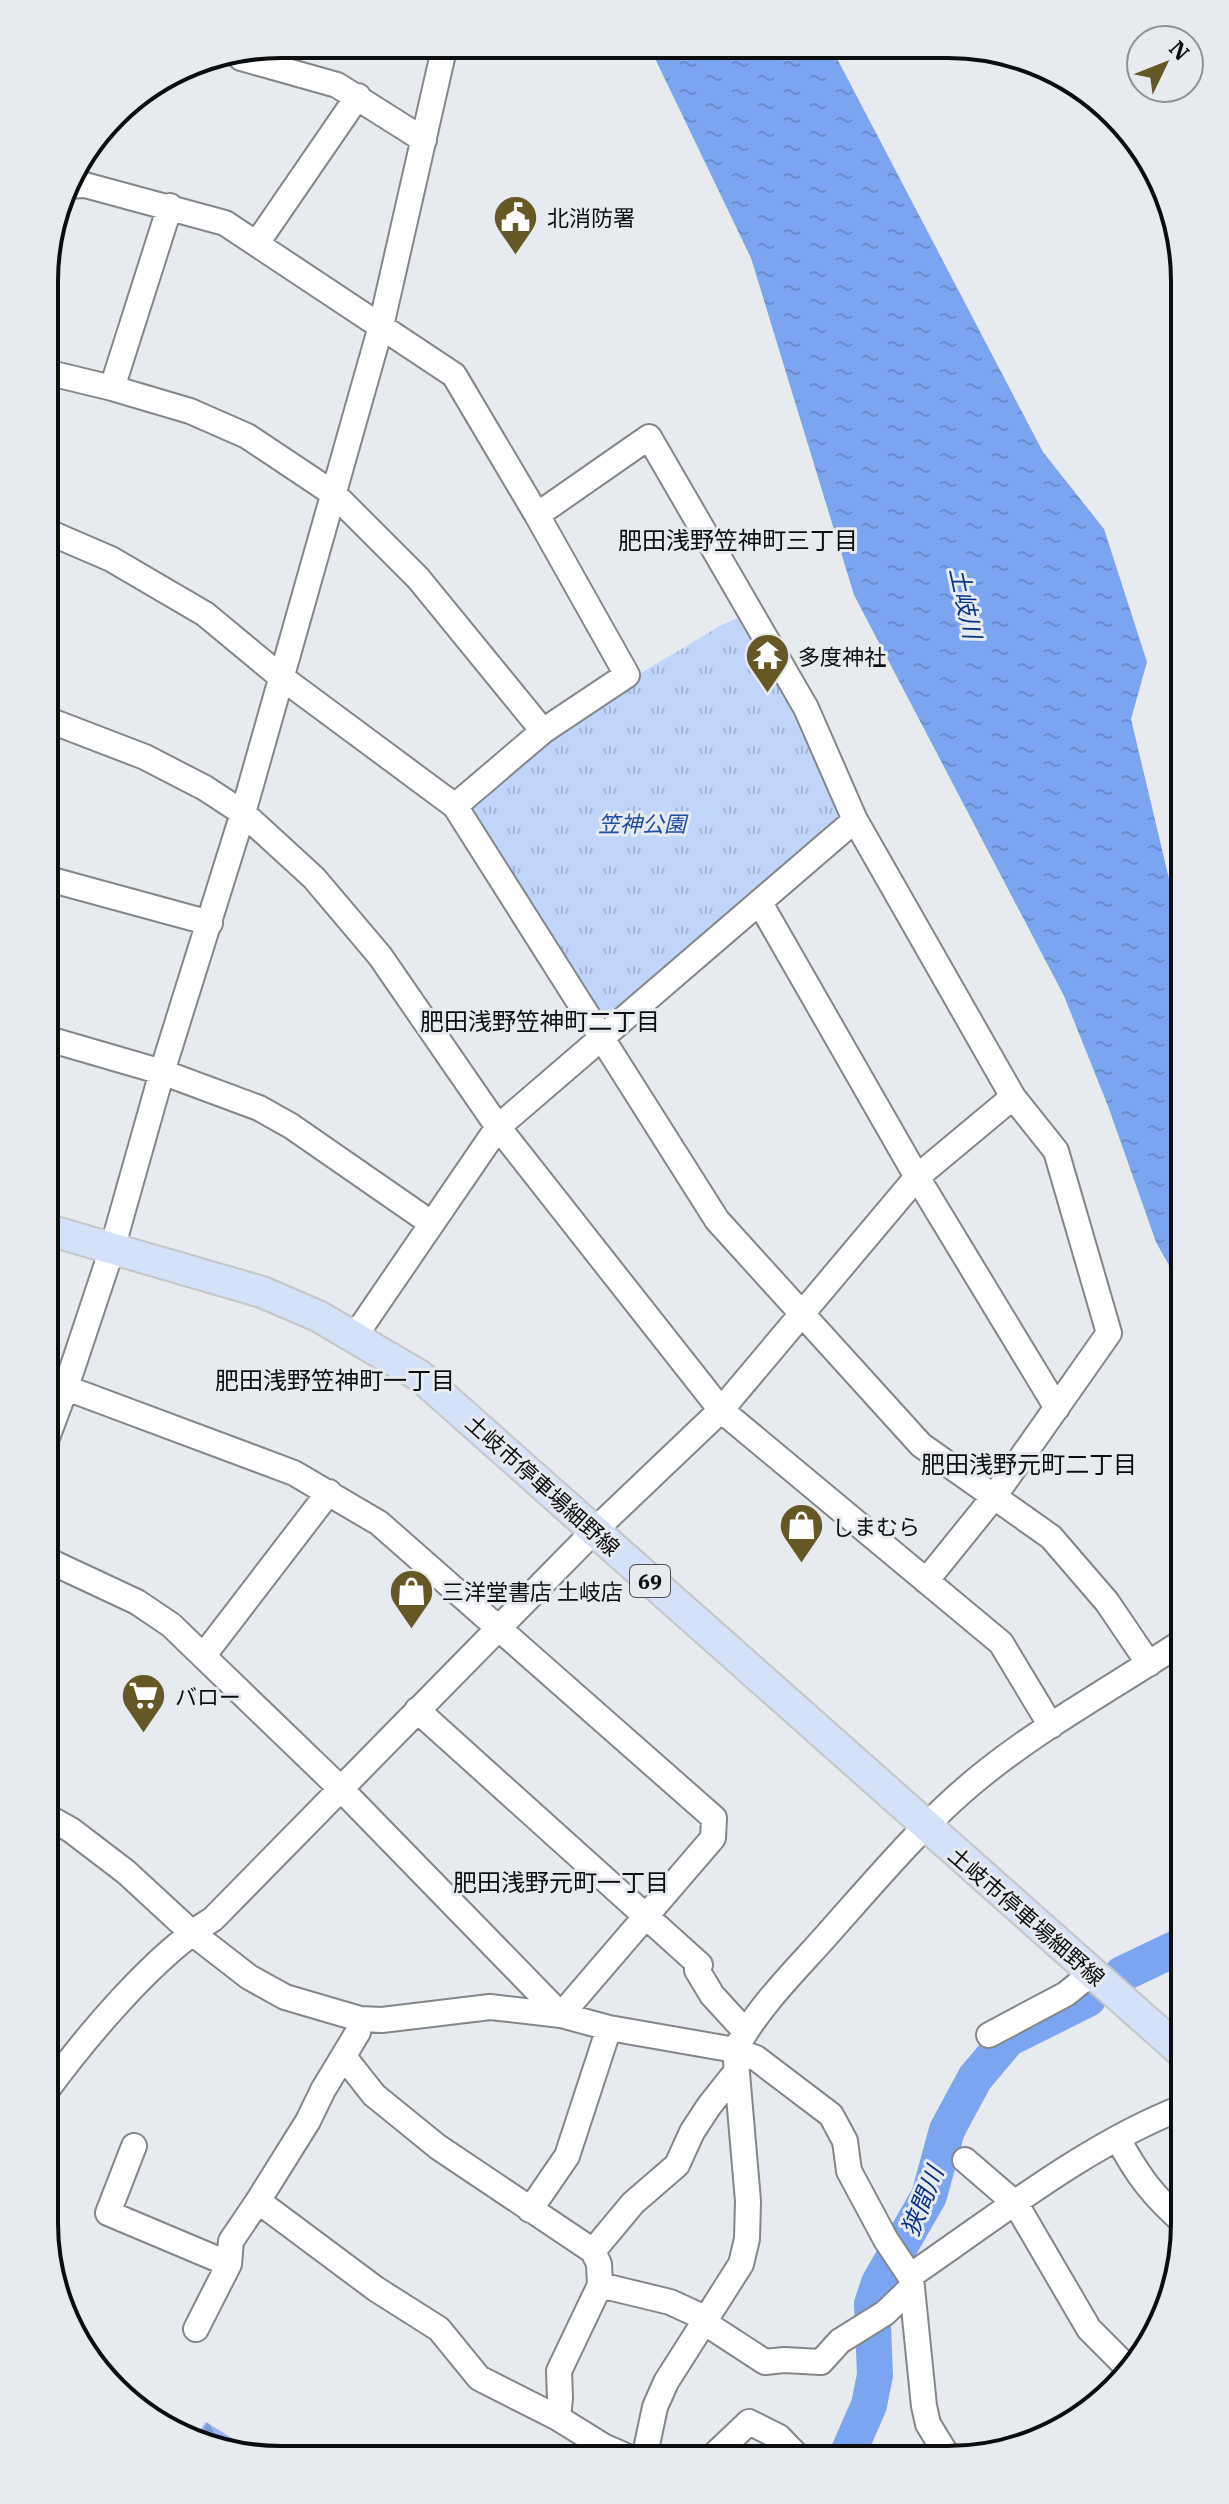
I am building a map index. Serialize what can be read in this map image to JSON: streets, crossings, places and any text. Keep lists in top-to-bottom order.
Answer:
{
  "streets": {
    "main road": ["土岐市停車場細野線", "69"]
  },
  "districts": [
    "肥田浅野笠神町三丁目",
    "肥田浅野笠神町二丁目",
    "肥田浅野笠神町一丁目",
    "肥田浅野元町二丁目",
    "肥田浅野元町一丁目"
  ],
  "water": ["土岐川", "狭間川"],
  "parks": ["笠神公園"],
  "places": {
    "public building": ["北消防署"],
    "temple": ["多度神社"],
    "shop": ["しまむら", "三洋堂書店 土岐店"],
    "supermarket": ["バロー"]
  },
  "north": "top right"
}
